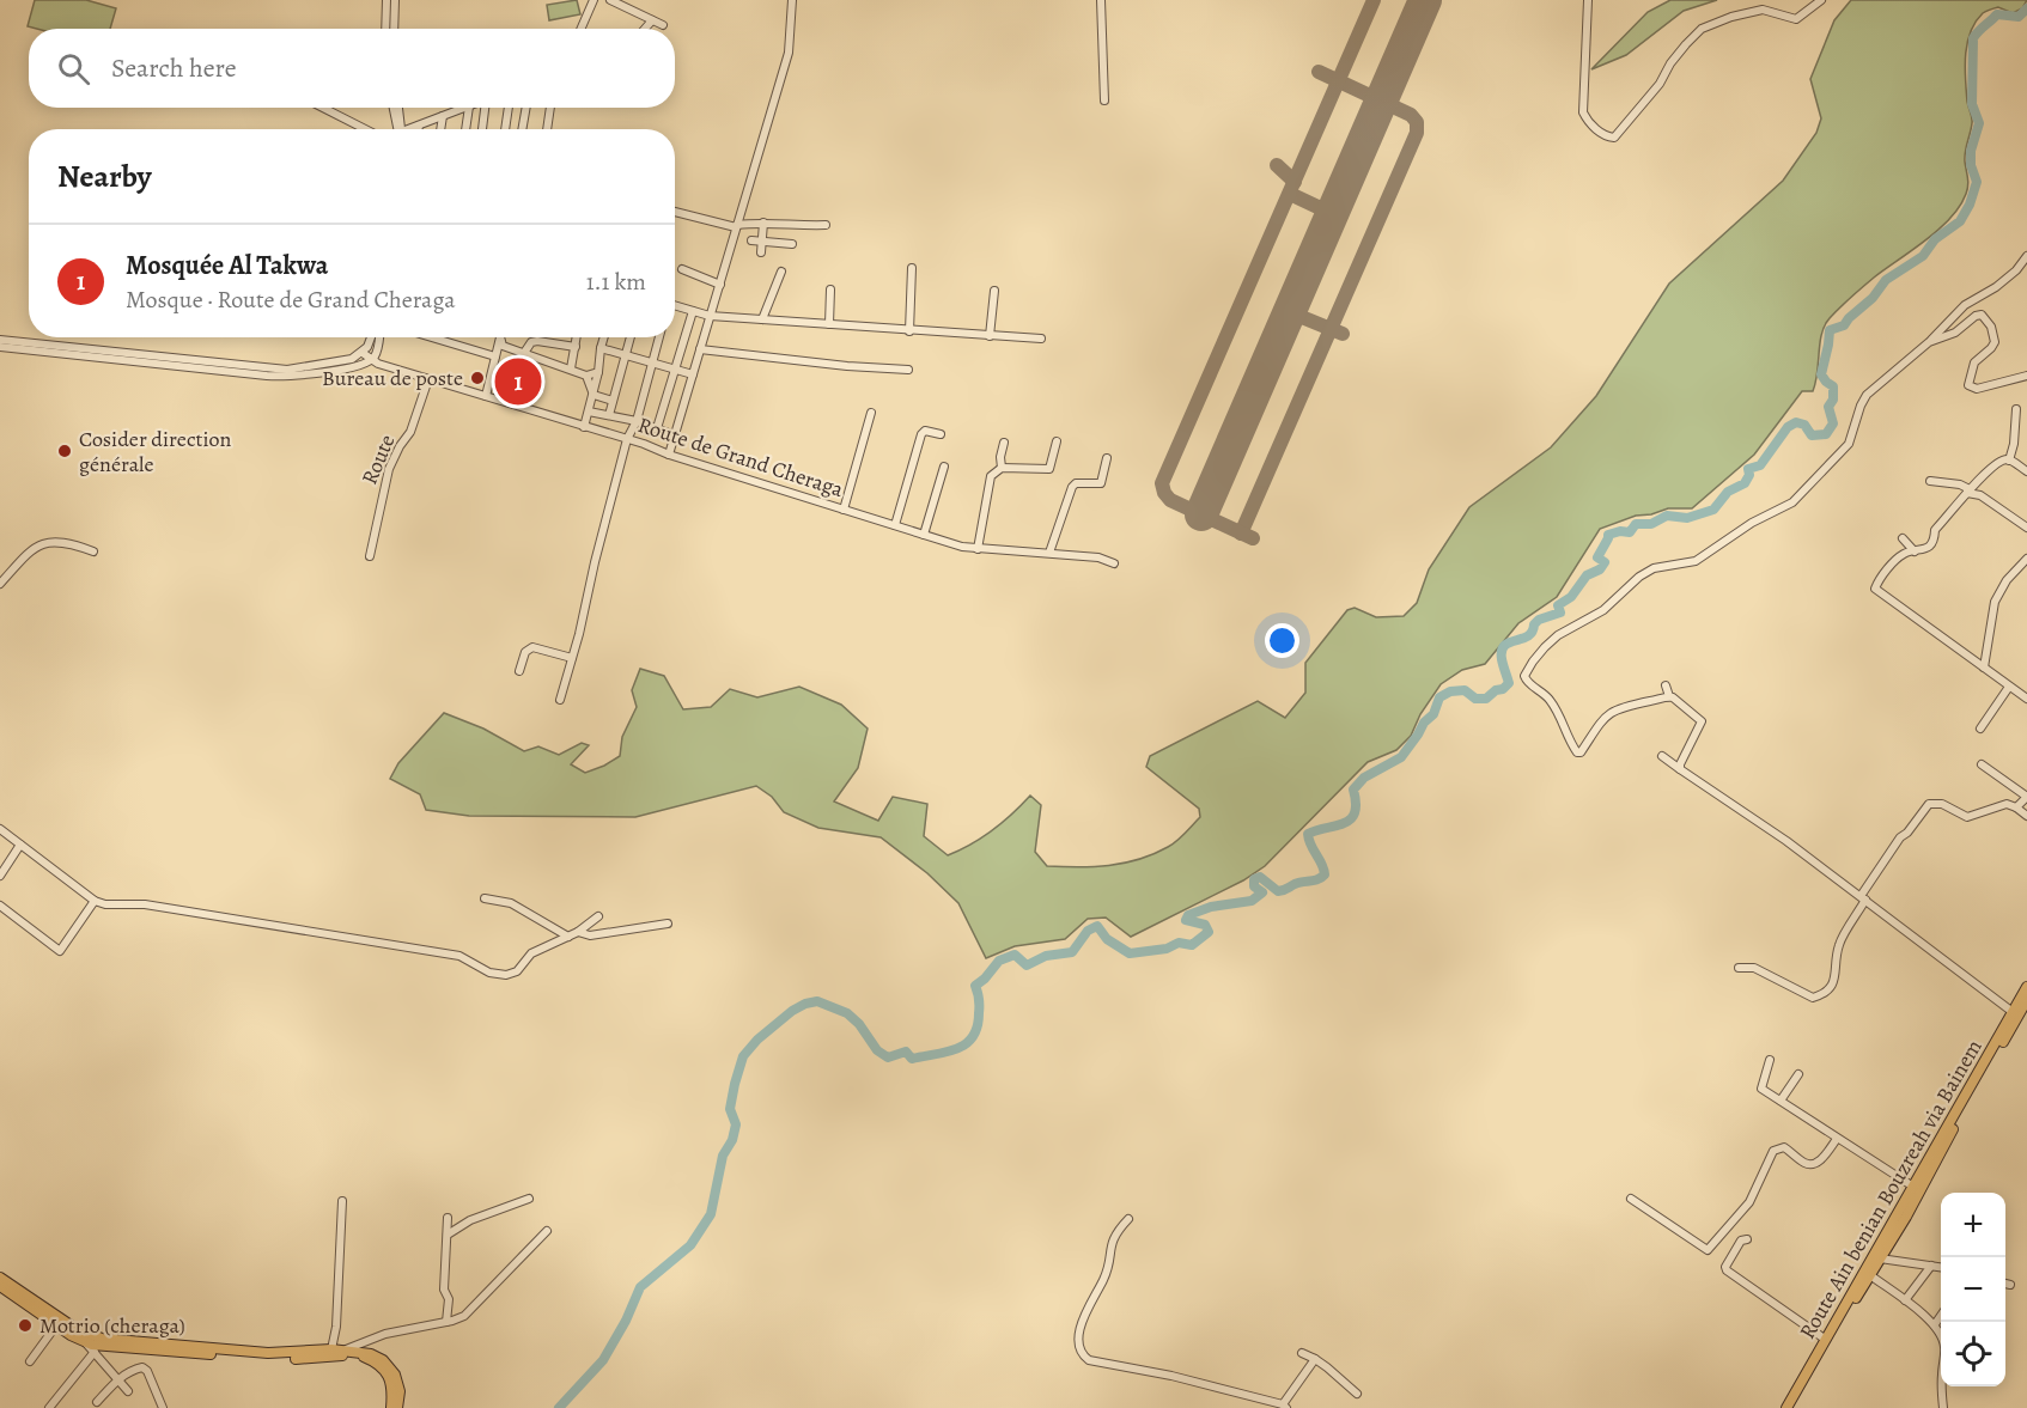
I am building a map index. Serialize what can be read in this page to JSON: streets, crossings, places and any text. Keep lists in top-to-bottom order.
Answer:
{
  "streets": {
    "main road": ["Route Ain benian Bouzreah via Bainem"],
    "street": ["Route de Grand Cheraga", "Route"]
  },
  "crossings": [
    ["Route de Grand Cheraga", "Route"]
  ],
  "places": ["Bureau de poste", "Cosider direction générale", "Motrio (cheraga)"],
  "page": {
    "search": "Search here",
    "heading": "Nearby",
    "list": [
      {
        "mark": "1",
        "name": "Mosquée Al Takwa",
        "note": "Mosque · Route de Grand Cheraga",
        "value": "1.1 km"
      }
    ],
    "pins": "1",
    "map_buttons": ["+", "−"]
  }
}
